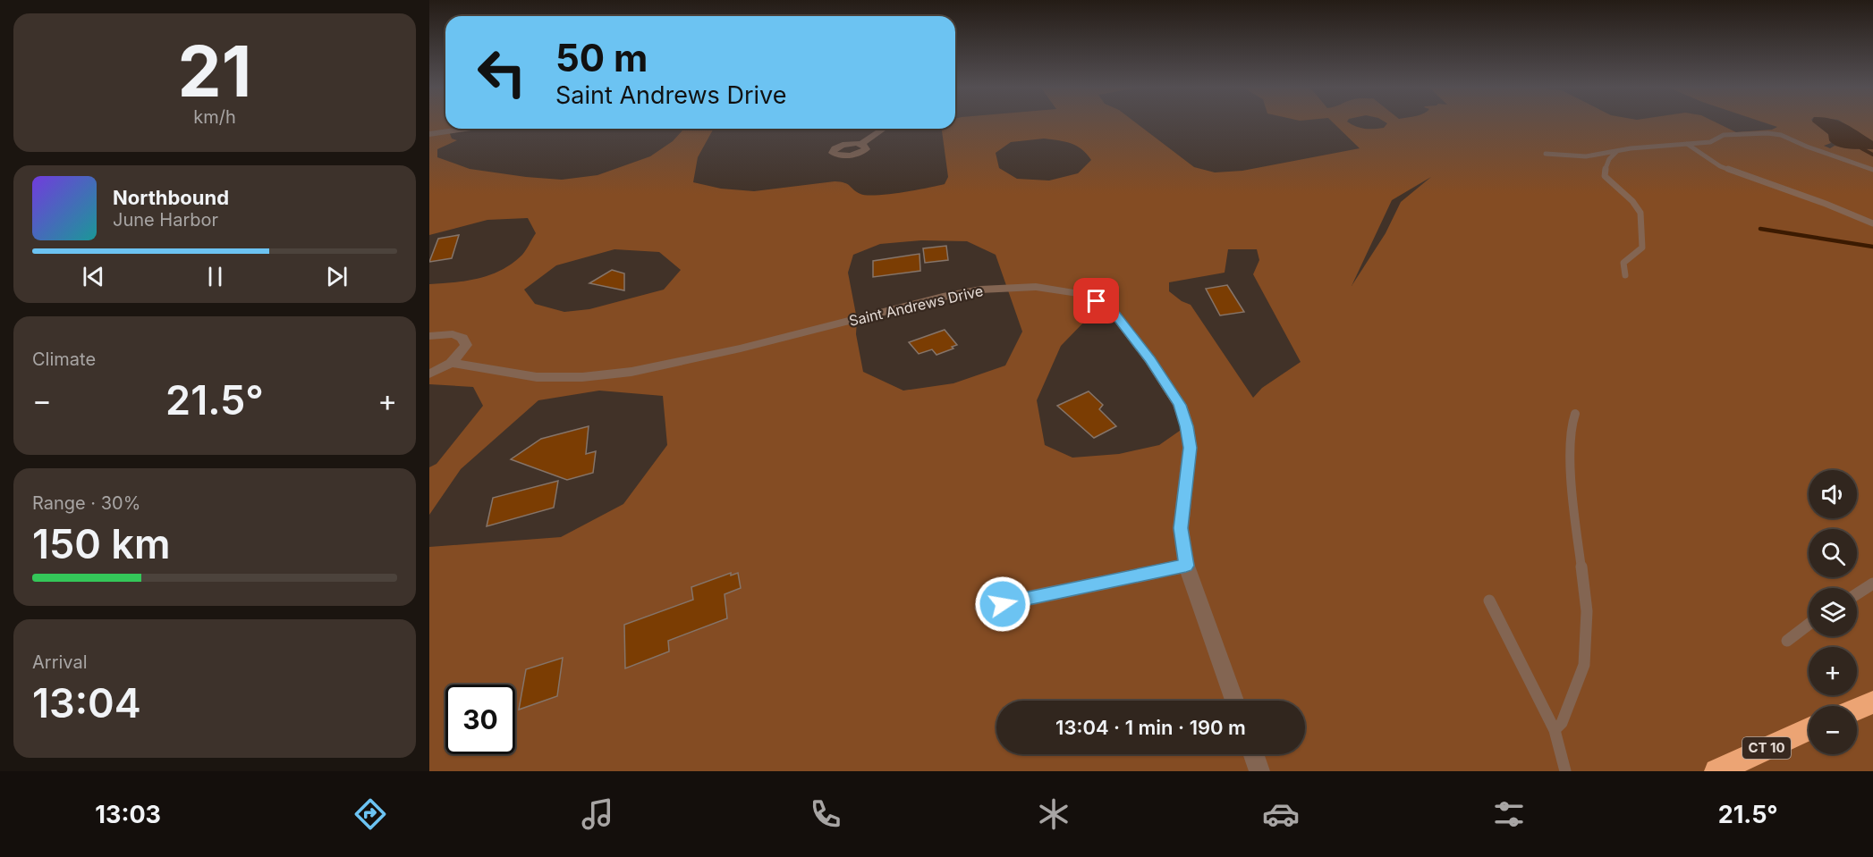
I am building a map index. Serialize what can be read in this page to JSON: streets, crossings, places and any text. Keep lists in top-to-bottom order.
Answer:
{
  "streets": {
    "highway": ["CT 10"],
    "street": ["Saint Andrews Drive"]
  },
  "page": {
    "tile": [
      ["21", "km/h"],
      "Climate",
      ["Range · 30%", "150 km"],
      ["Arrival", "13:04"]
    ],
    "turn": ["50 m", "Saint Andrews Drive"],
    "song": ["Northbound", "June Harbor"],
    "heat": ["−", "21.5°", "+"],
    "map_buttons": ["+", "−"],
    "limit": "30",
    "trip": "13:04 · 1 min · 190 m",
    "tabs": ["13:03", "21.5°"]
  }
}
